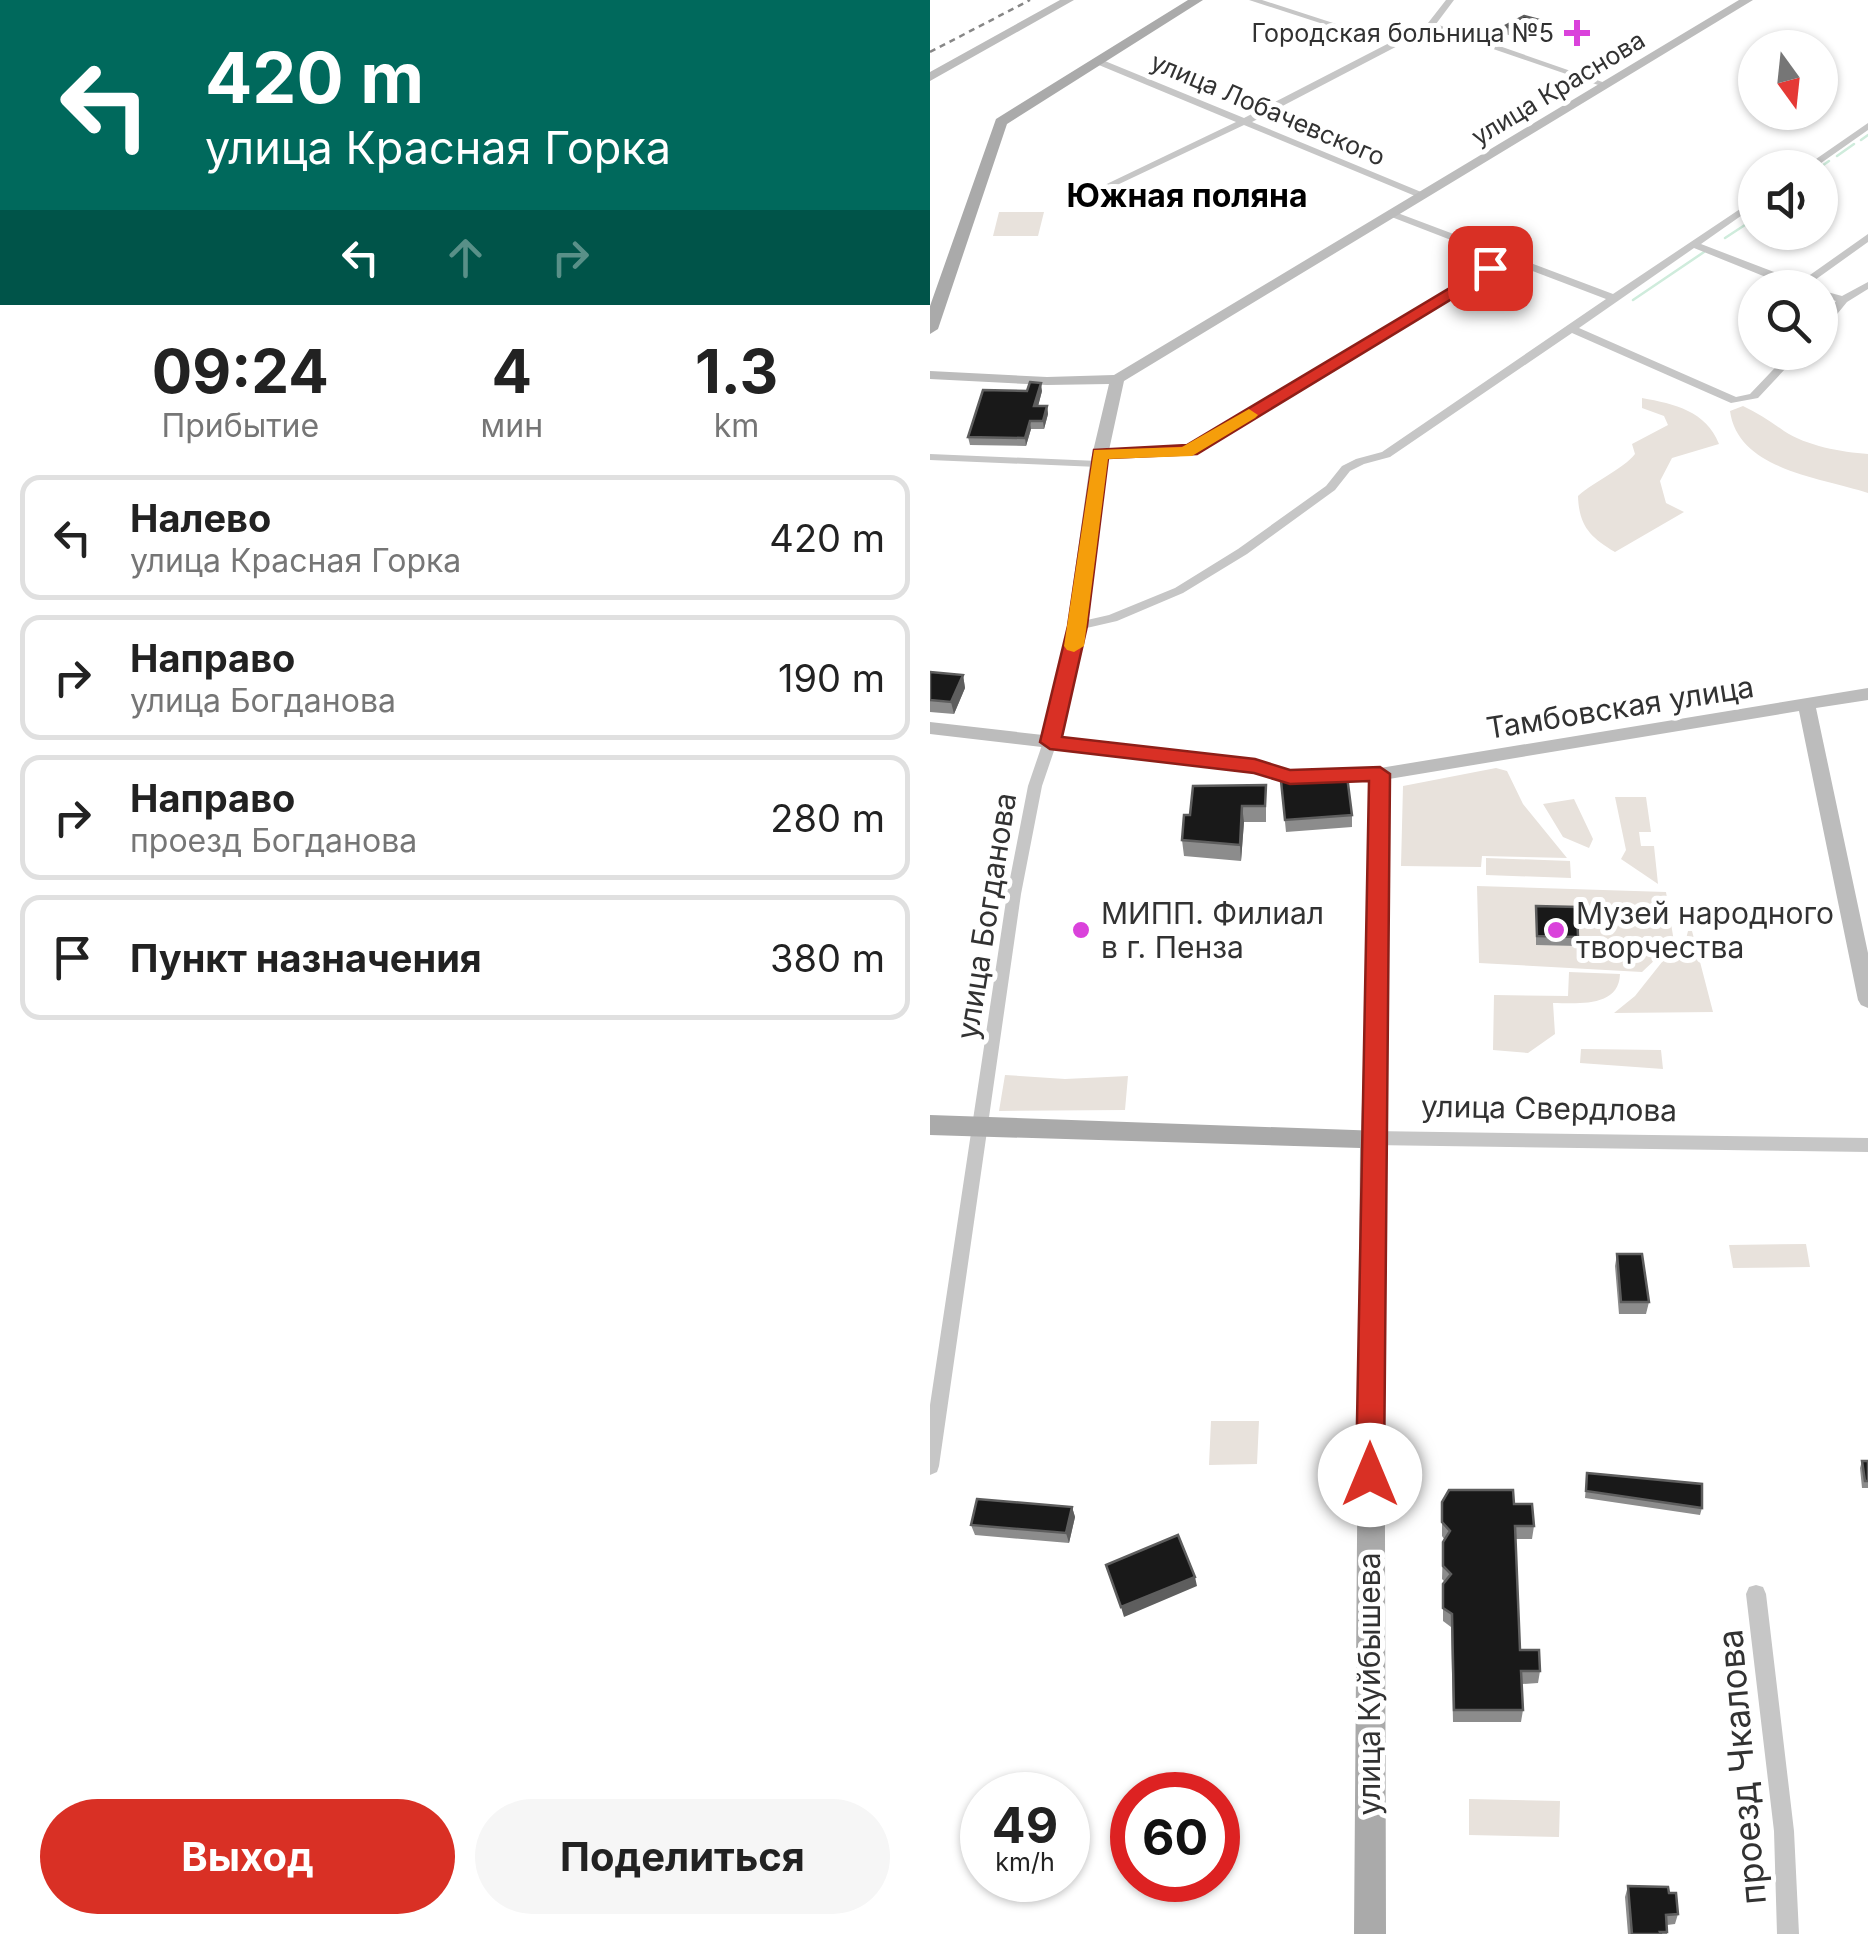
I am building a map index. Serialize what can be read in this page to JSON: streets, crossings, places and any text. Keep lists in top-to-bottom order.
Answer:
{
  "streets": {
    "main road": ["улица Свердлова", "улица Куйбышева"],
    "street": [
      "улица Краснова",
      "улица Лобачевского",
      "Тамбовская улица",
      "улица Богданова",
      "проезд Чкалова"
    ]
  },
  "crossings": [
    ["улица Краснова", "улица Лобачевского"],
    ["улица Краснова", "улица Богданова"],
    ["Тамбовская улица", "улица Богданова"],
    ["Тамбовская улица", "улица Куйбышева"],
    ["улица Богданова", "улица Свердлова"],
    ["улица Свердлова", "улица Куйбышева"]
  ],
  "districts": ["Южная поляна"],
  "places": {
    "health": ["Городская больница №5"],
    "other": ["МИПП. Филиал в г. Пенза", "Музей народного творчества"]
  },
  "north": "bottom",
  "page": {
    "turn": ["420 m", "улица Красная Горка"],
    "eta": [
      "09:24",
      "Прибытие",
      "4",
      "мин",
      "1.3",
      "km"
    ],
    "list": [
      {
        "name": "Налево",
        "note": "улица Красная Горка",
        "value": "420 m"
      },
      {
        "name": "Направо",
        "note": "улица Богданова",
        "value": "190 m"
      },
      {
        "name": "Направо",
        "note": "проезд Богданова",
        "value": "280 m"
      },
      {
        "name": "Пункт назначения",
        "value": "380 m"
      }
    ],
    "speed": "49 km/h",
    "limit": "60",
    "buttons": ["Выход", "Поделиться"]
  }
}
